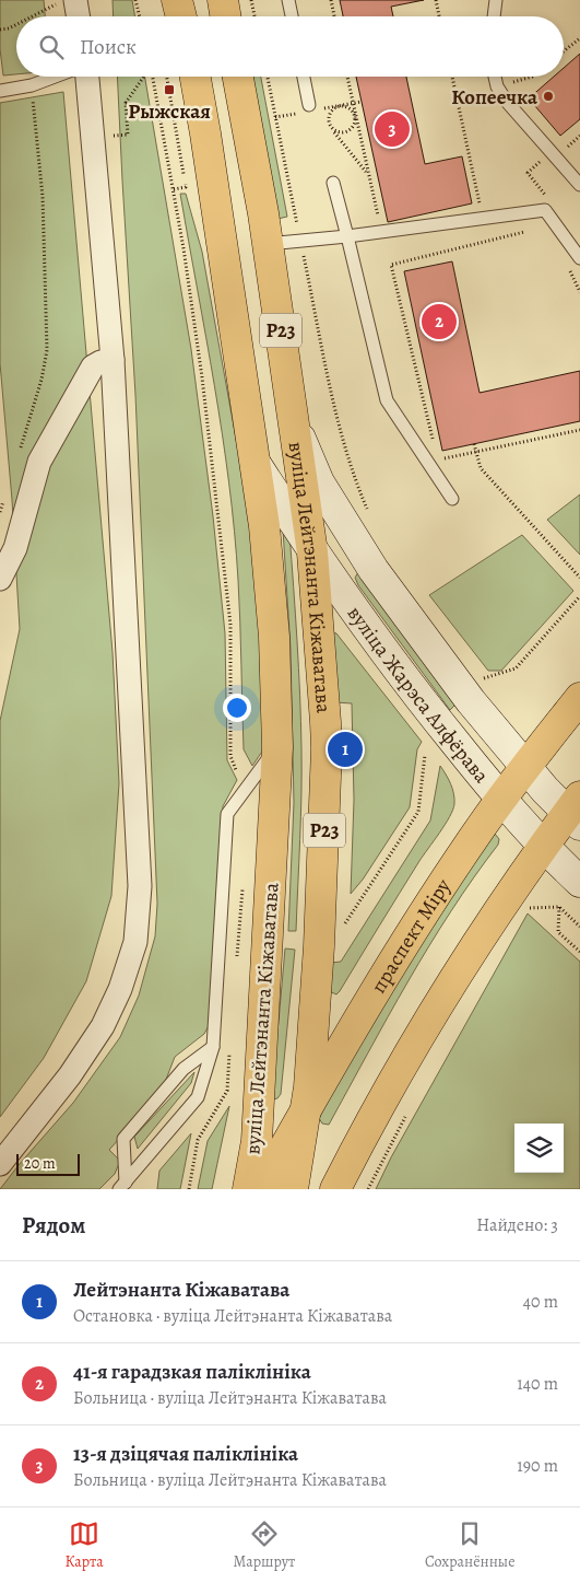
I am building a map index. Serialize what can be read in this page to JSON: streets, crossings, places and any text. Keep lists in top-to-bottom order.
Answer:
{
  "streets": {
    "main road": [
      "Р23",
      "вуліца Лейтэнанта Кіжаватава",
      "вуліца Жарэса Алфёрава",
      "праспект Міру"
    ]
  },
  "crossings": [
    ["вуліца Лейтэнанта Кіжаватава", "вуліца Жарэса Алфёрава"],
    ["вуліца Лейтэнанта Кіжаватава", "праспект Міру"],
    ["вуліца Жарэса Алфёрава", "праспект Міру"]
  ],
  "places": {
    "transit": ["Рыжская"],
    "other": ["Копеечка"]
  },
  "scale_bar": "20 m",
  "page": {
    "search": "Поиск",
    "pins": ["3", "2", "1"],
    "scale": "20 m",
    "heading": ["Рядом", "Найдено: 3"],
    "list": [
      {
        "mark": "1",
        "name": "Лейтэнанта Кіжаватава",
        "note": "Остановка · вуліца Лейтэнанта Кіжаватава",
        "value": "40 m"
      },
      {
        "mark": "2",
        "name": "41-я гарадзкая паліклініка",
        "note": "Больница · вуліца Лейтэнанта Кіжаватава",
        "value": "140 m"
      },
      {
        "mark": "3",
        "name": "13-я дзіцячая паліклініка",
        "note": "Больница · вуліца Лейтэнанта Кіжаватава",
        "value": "190 m"
      }
    ],
    "nav": ["Карта", "Маршрут", "Сохранённые"]
  }
}
